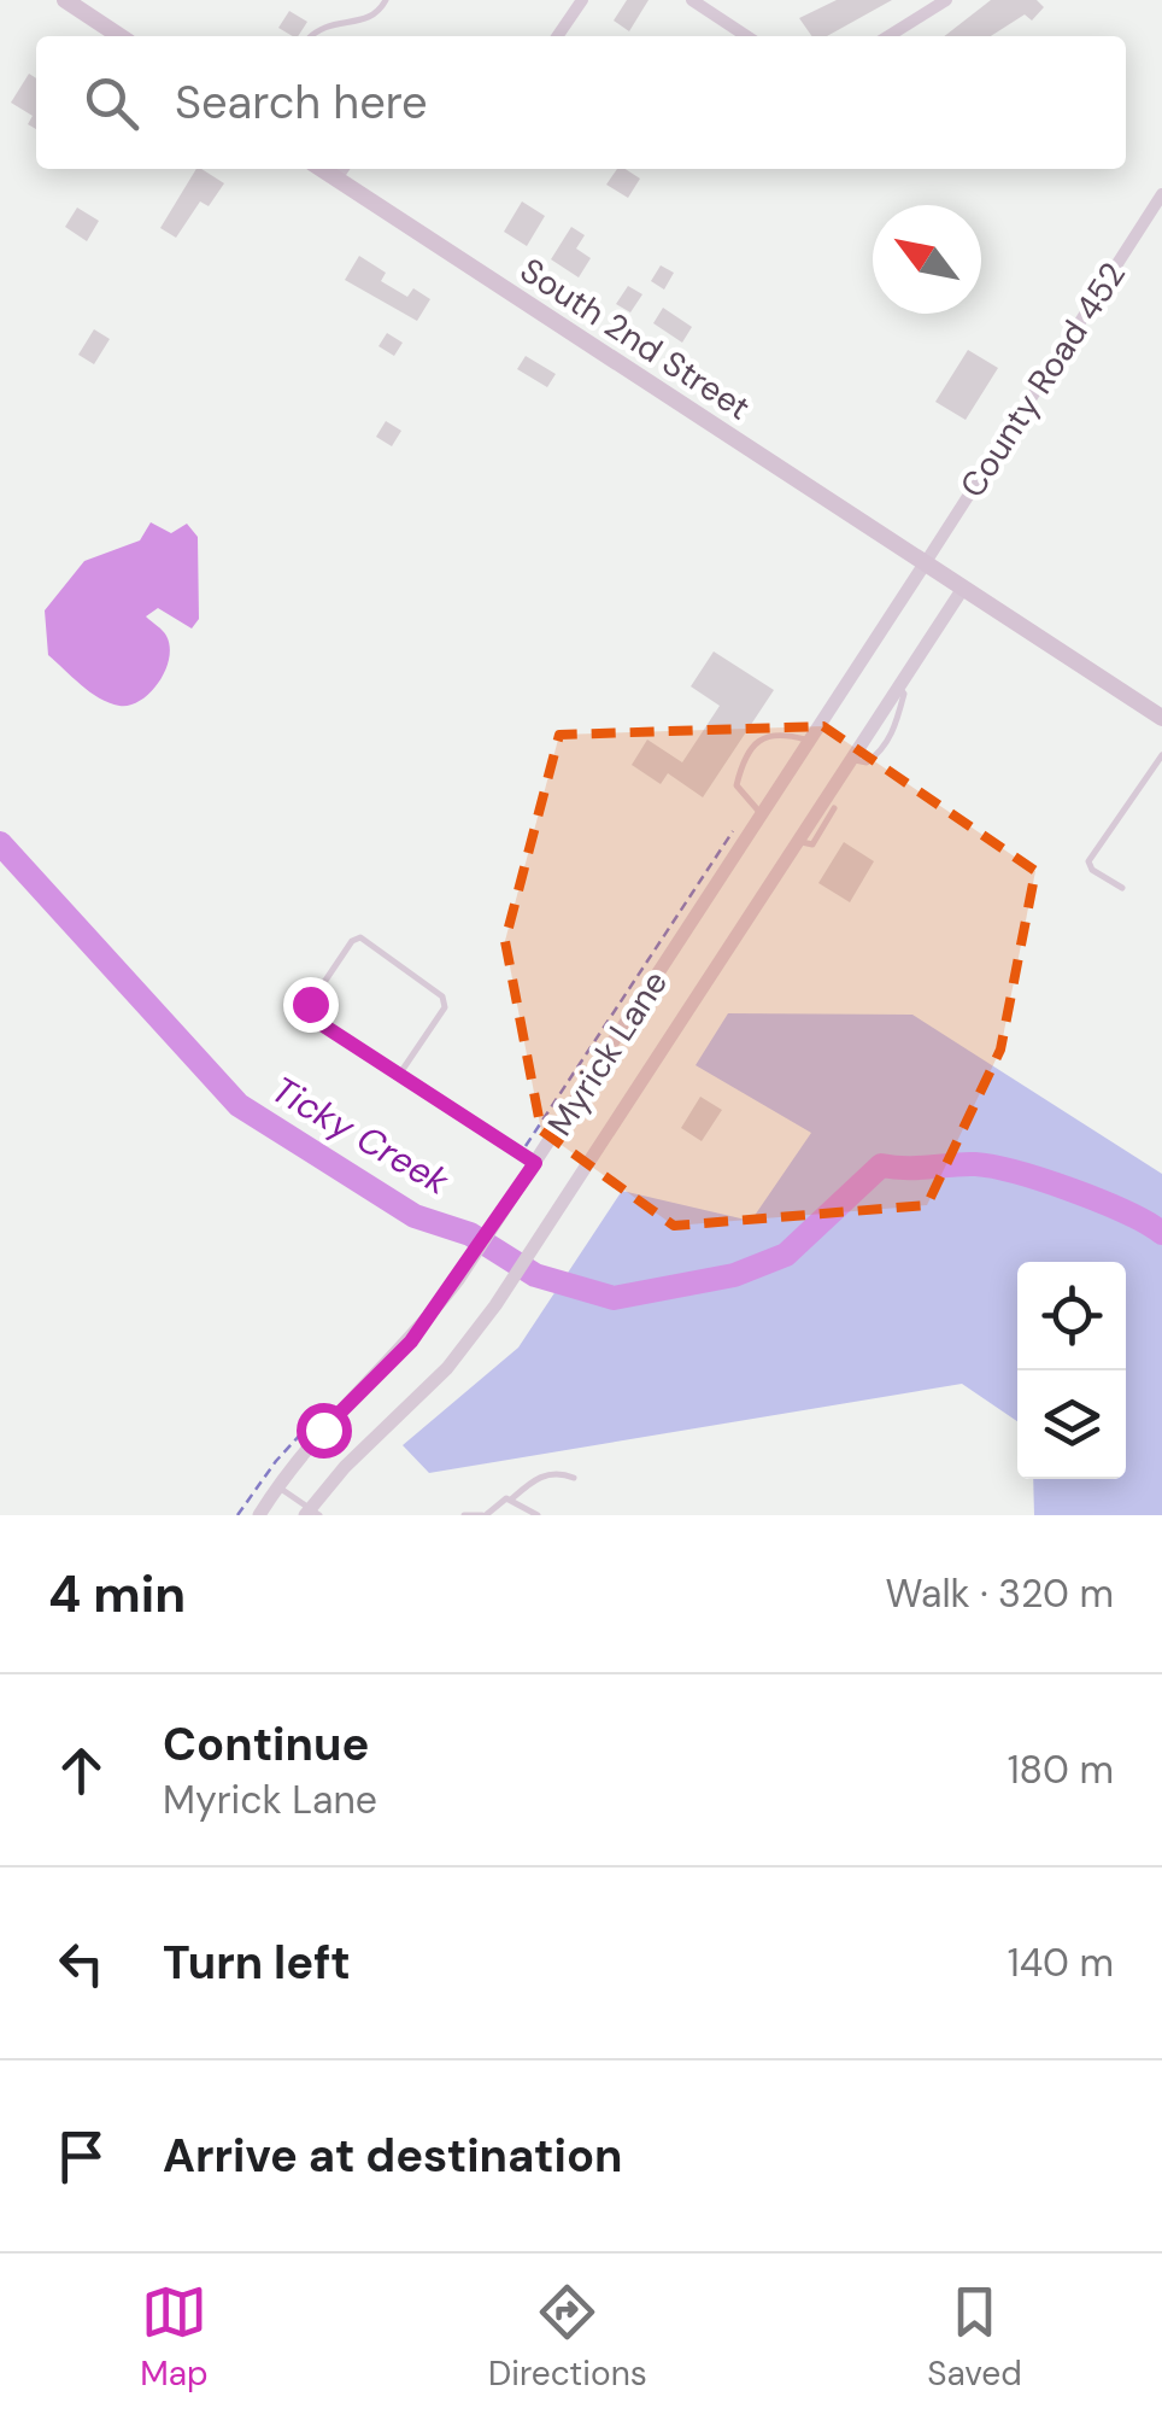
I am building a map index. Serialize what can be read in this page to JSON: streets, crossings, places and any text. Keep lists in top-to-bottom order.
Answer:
{
  "streets": {
    "main road": ["South 2nd Street"],
    "street": ["County Road 452", "Myrick Lane"]
  },
  "crossings": [
    ["South 2nd Street", "County Road 452"],
    ["South 2nd Street", "Myrick Lane"],
    ["County Road 452", "Myrick Lane"]
  ],
  "water": ["Ticky Creek"],
  "north": "top left",
  "page": {
    "search": "Search here",
    "heading": ["4 min", "Walk · 320 m"],
    "list": [
      ["Continue", "Myrick Lane", "180 m"],
      ["Turn left", "140 m"],
      "Arrive at destination"
    ],
    "nav": ["Map", "Directions", "Saved"]
  }
}
